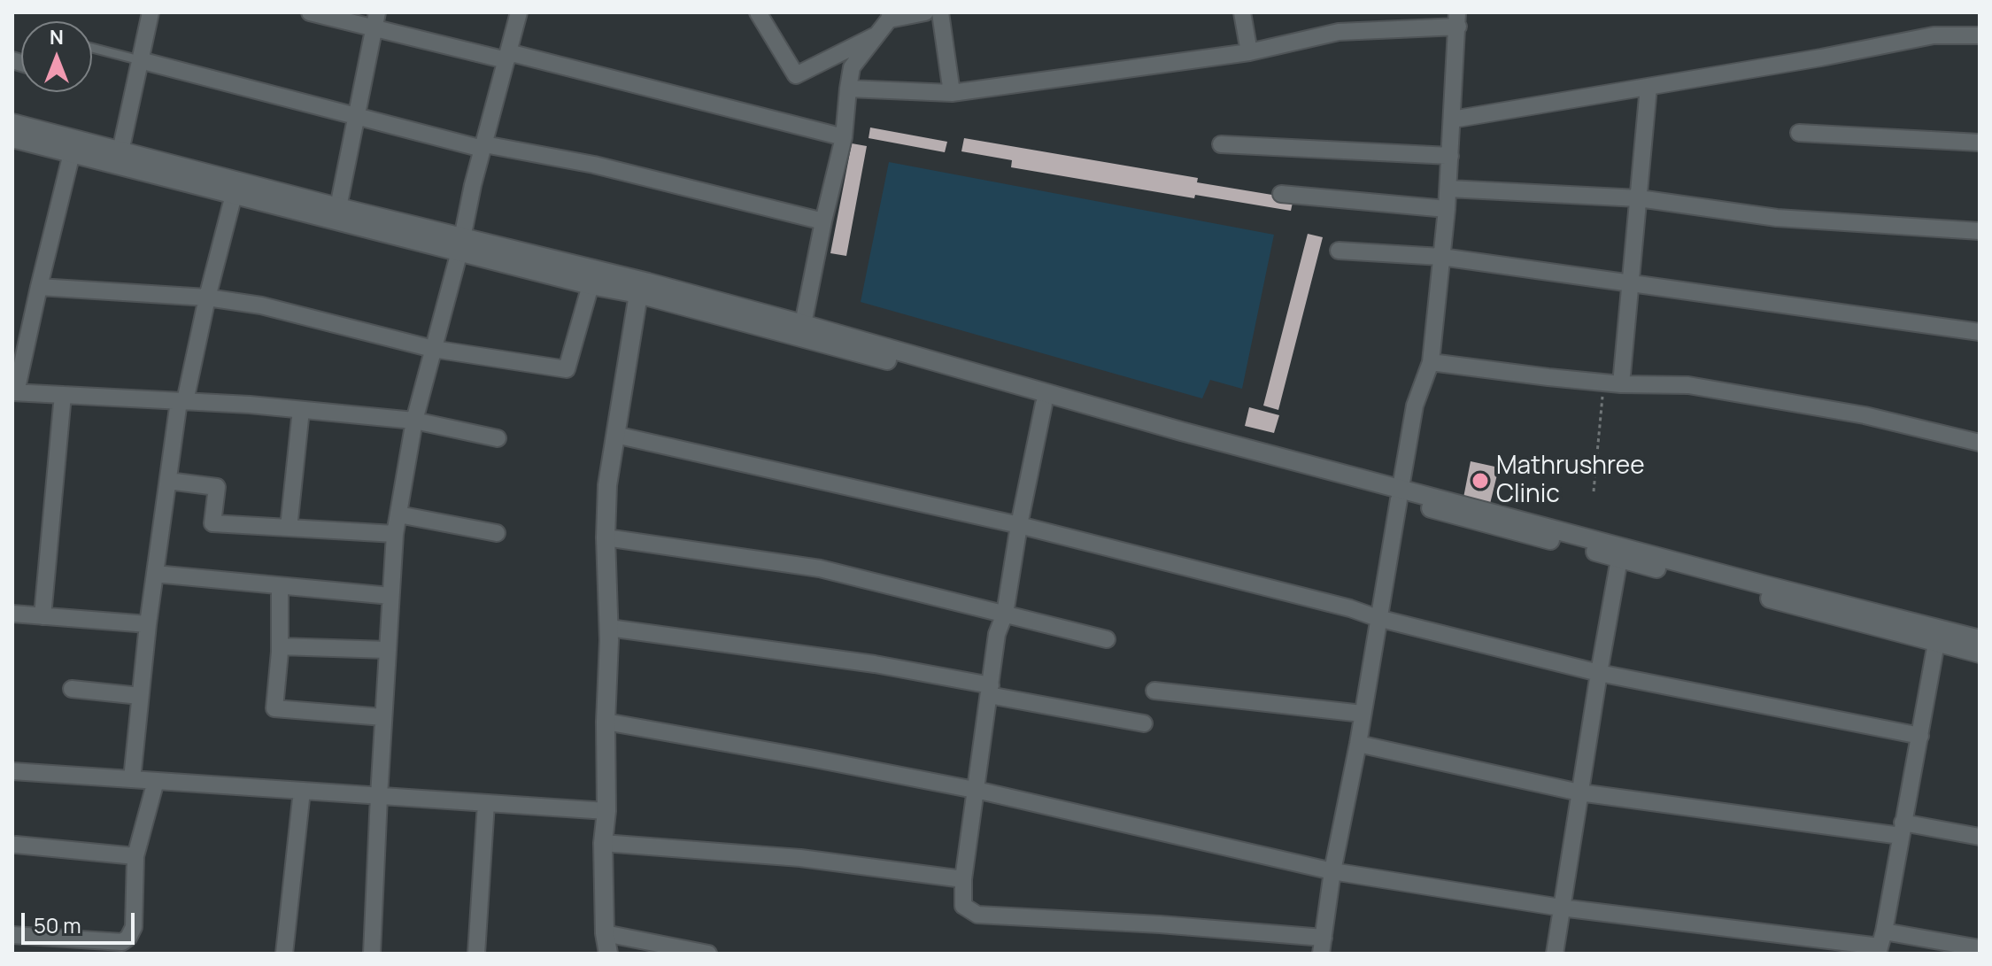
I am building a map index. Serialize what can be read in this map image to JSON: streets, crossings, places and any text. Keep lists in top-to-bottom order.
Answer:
{
  "places": ["Mathrushree Clinic"],
  "scale_bar": "50 m",
  "north": "top"
}
